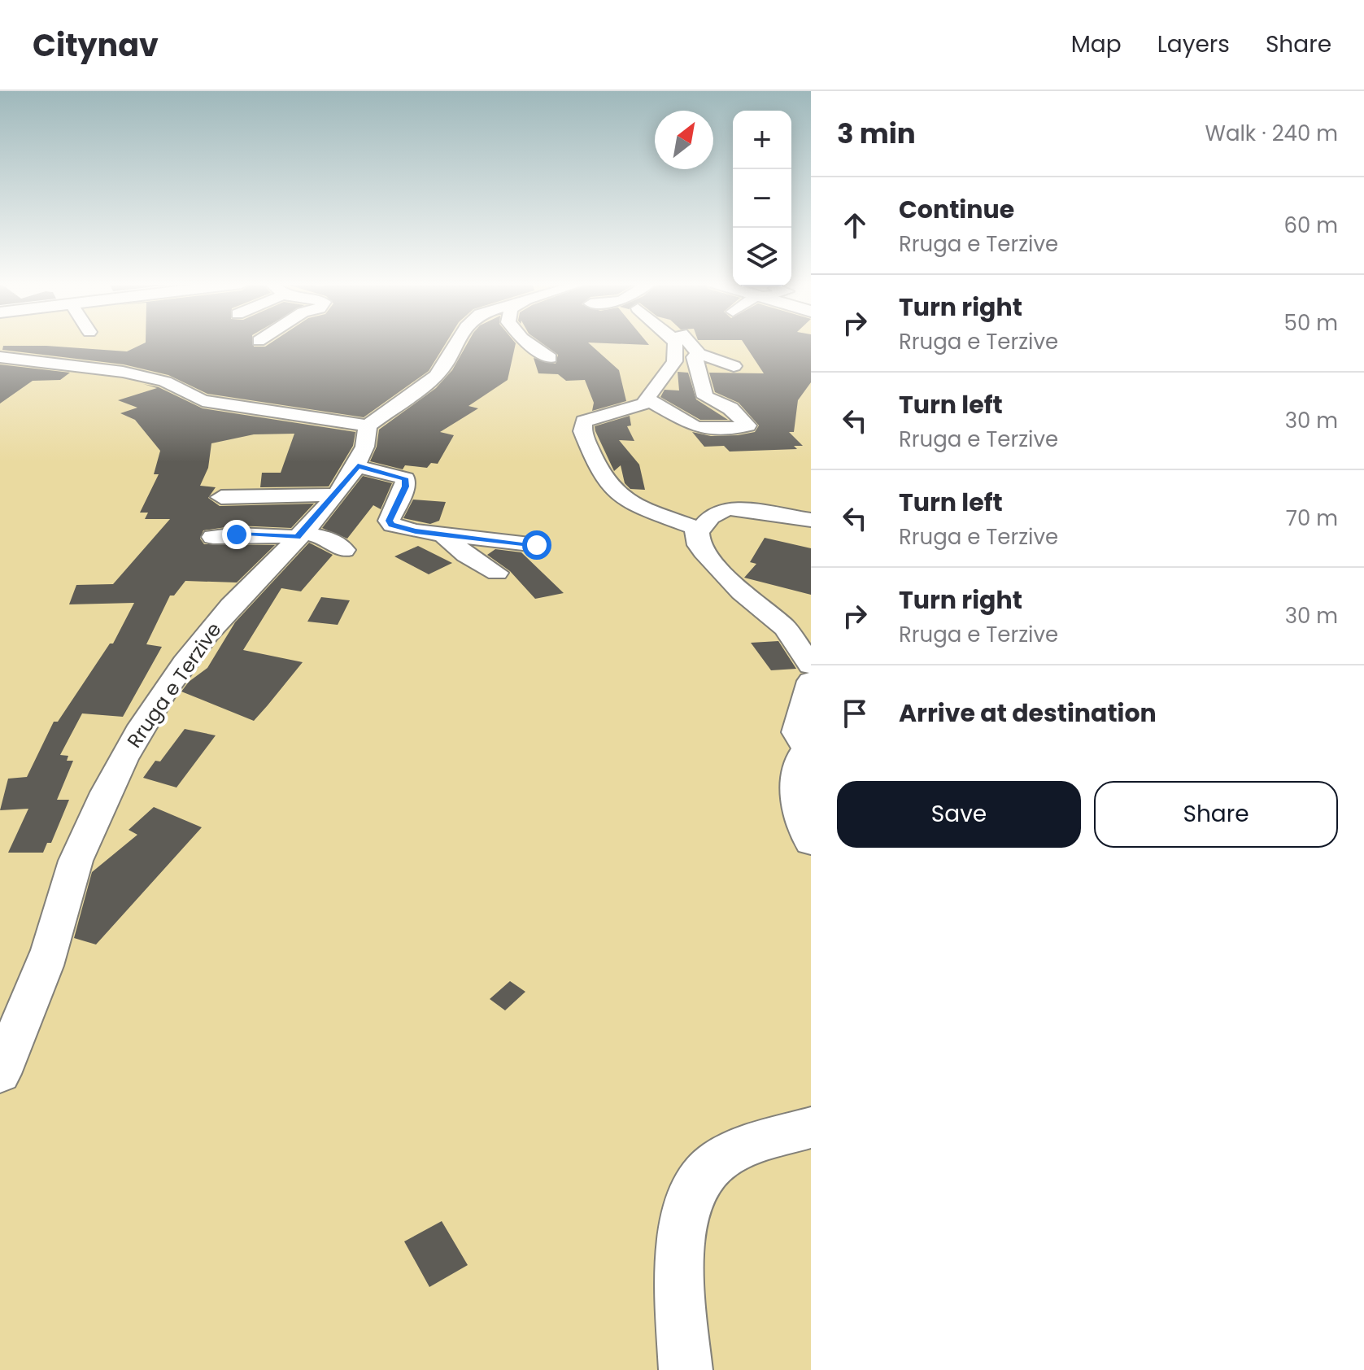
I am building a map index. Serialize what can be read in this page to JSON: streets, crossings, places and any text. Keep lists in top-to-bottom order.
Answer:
{
  "streets": {
    "street": ["Rruga e Terzive"]
  },
  "north": "top right",
  "page": {
    "header": "Citynav",
    "nav": ["Map", "Layers", "Share"],
    "heading": ["3 min", "Walk · 240 m"],
    "map_buttons": ["+", "−"],
    "list": [
      ["Continue", "Rruga e Terzive", "60 m"],
      ["Turn right", "Rruga e Terzive", "50 m"],
      ["Turn left", "Rruga e Terzive", "30 m"],
      ["Turn left", "Rruga e Terzive", "70 m"],
      ["Turn right", "Rruga e Terzive", "30 m"],
      "Arrive at destination"
    ],
    "buttons": ["Save", "Share"]
  }
}
